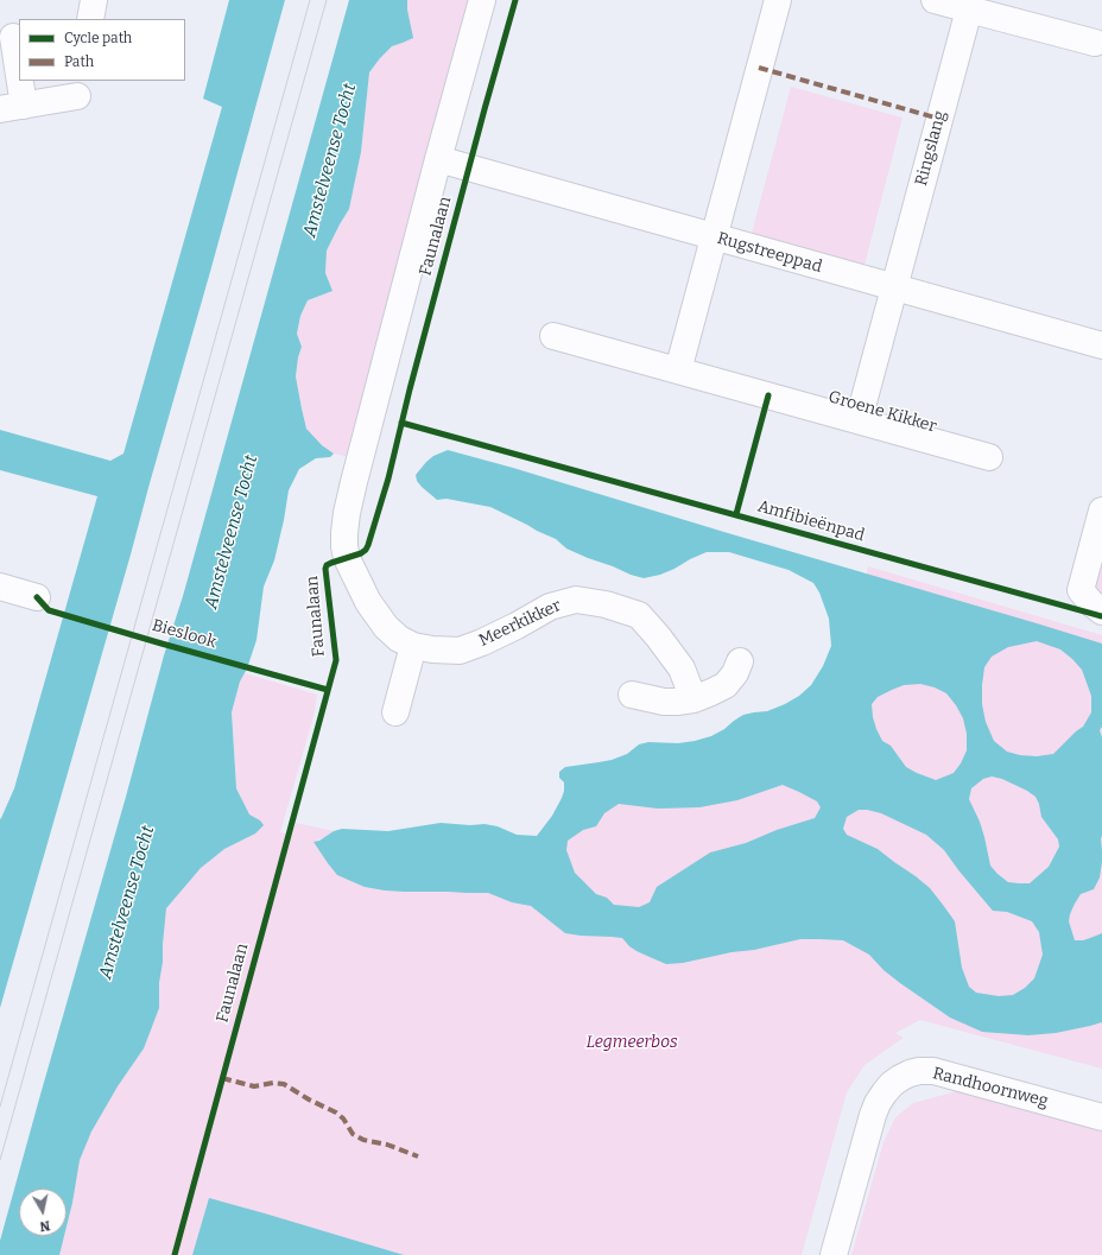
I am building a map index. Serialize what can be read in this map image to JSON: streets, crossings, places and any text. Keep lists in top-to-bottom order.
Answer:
{
  "streets": {
    "street": [
      "Ringslang",
      "Faunalaan",
      "Rugstreeppad",
      "Groene Kikker",
      "Meerkikker",
      "Randhoornweg"
    ],
    "cycle path": ["Amfibieënpad", "Bieslook"]
  },
  "crossings": [
    ["Ringslang", "Rugstreeppad"],
    ["Ringslang", "Groene Kikker"],
    ["Faunalaan", "Rugstreeppad"],
    ["Faunalaan", "Meerkikker"],
    ["Rugstreeppad", "Groene Kikker"]
  ],
  "water": ["Amstelveense Tocht"],
  "parks": ["Legmeerbos"],
  "legend": ["Cycle path", "Path"],
  "north": "bottom"
}
